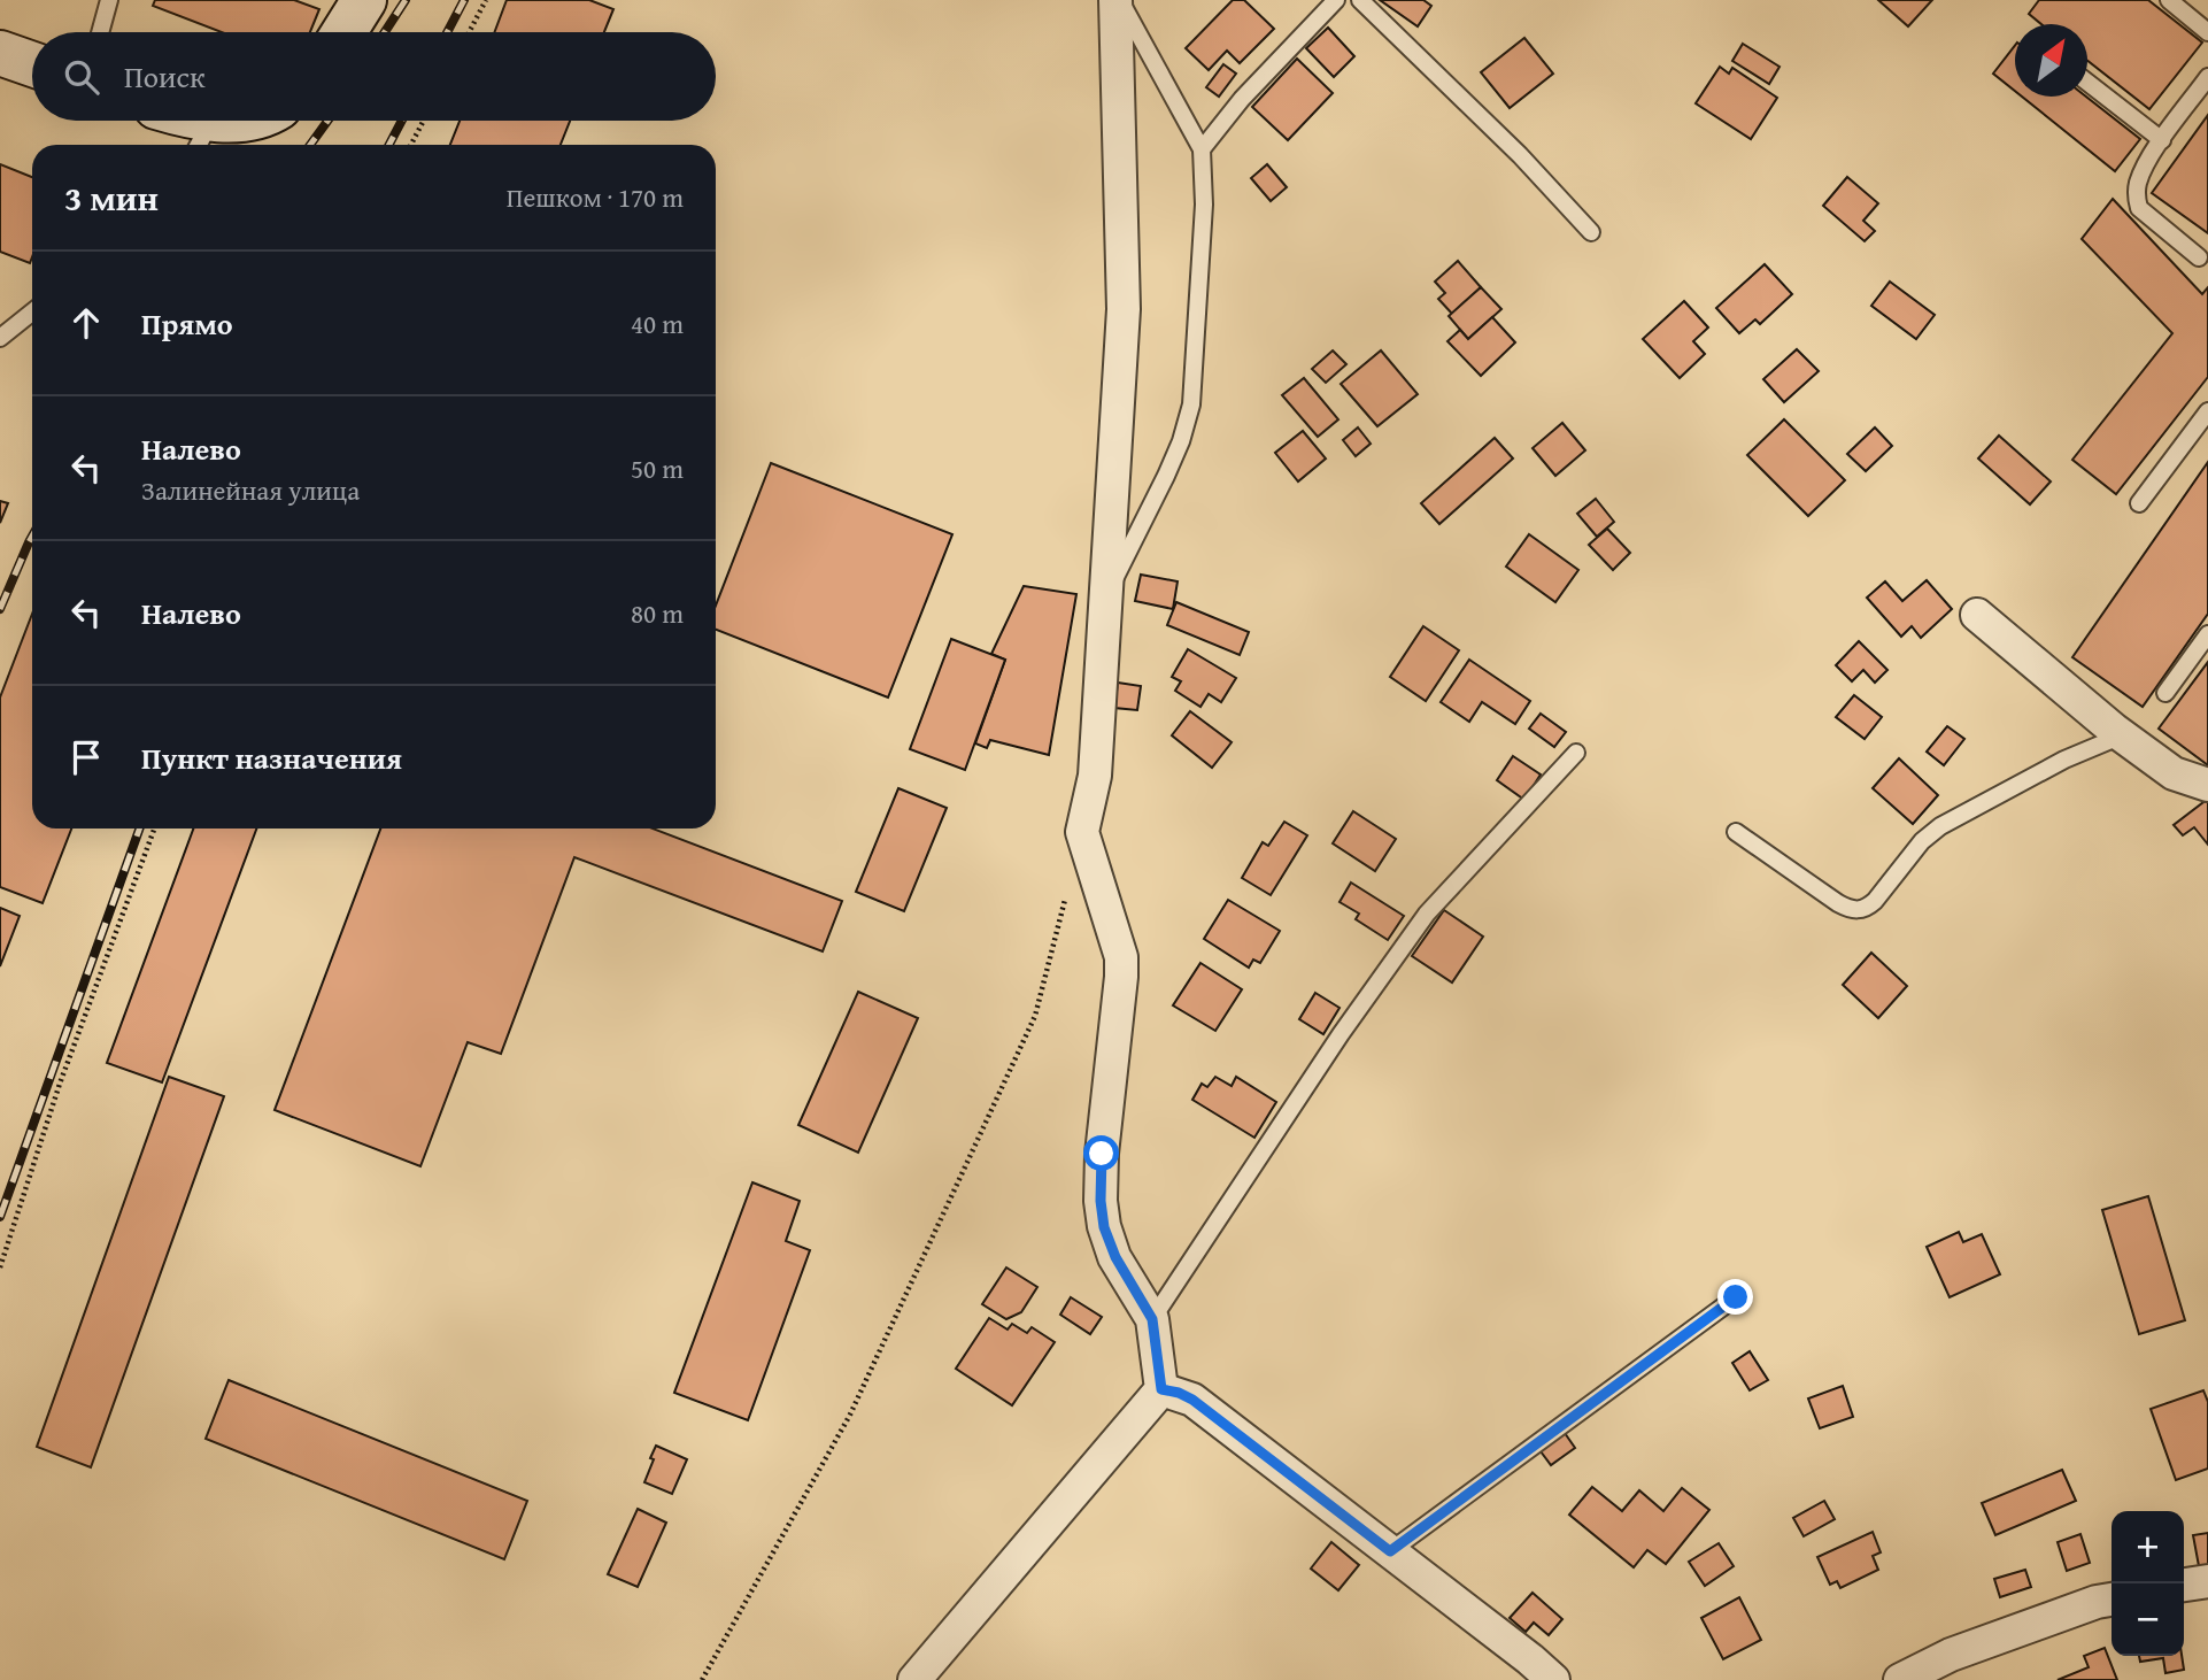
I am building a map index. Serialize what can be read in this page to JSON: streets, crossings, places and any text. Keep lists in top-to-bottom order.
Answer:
{
  "north": "top right",
  "page": {
    "search": "Поиск",
    "heading": ["3 мин", "Пешком · 170 m"],
    "list": [
      ["Прямо", "40 m"],
      ["Налево", "Залинейная улица", "50 m"],
      ["Налево", "80 m"],
      "Пункт назначения"
    ],
    "map_buttons": ["+", "−"]
  }
}
